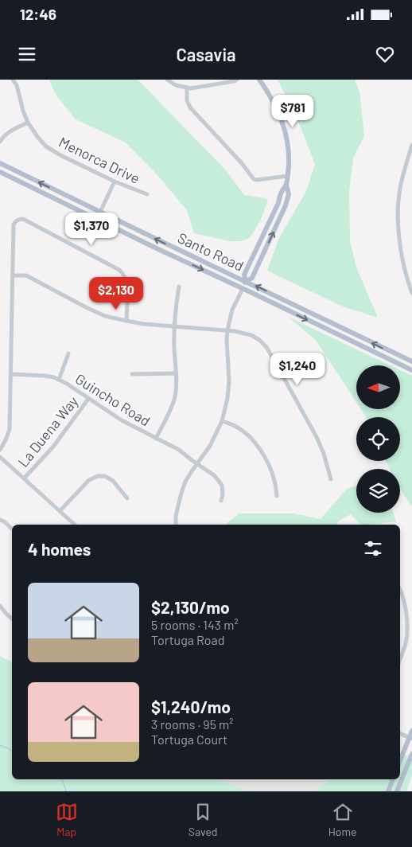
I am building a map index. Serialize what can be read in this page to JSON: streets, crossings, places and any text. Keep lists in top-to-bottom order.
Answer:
{
  "streets": {
    "main road": ["Santo Road"],
    "street": ["Menorca Drive", "Guincho Road", "La Duena Way"]
  },
  "crossings": [
    ["Guincho Road", "La Duena Way"]
  ],
  "north": "left",
  "page": {
    "status": "12:46",
    "header": "Casavia",
    "price": [
      "$781",
      "$1,370",
      "$2,130",
      "$1,240"
    ],
    "heading": "4 homes",
    "list": [
      {
        "name": "$2,130/mo",
        "note": "5 rooms · 143 m² · Tortuga Road"
      },
      {
        "name": "$1,240/mo",
        "note": "3 rooms · 95 m² · Tortuga Court"
      }
    ],
    "tabs": ["Map", "Saved", "Home"]
  }
}
